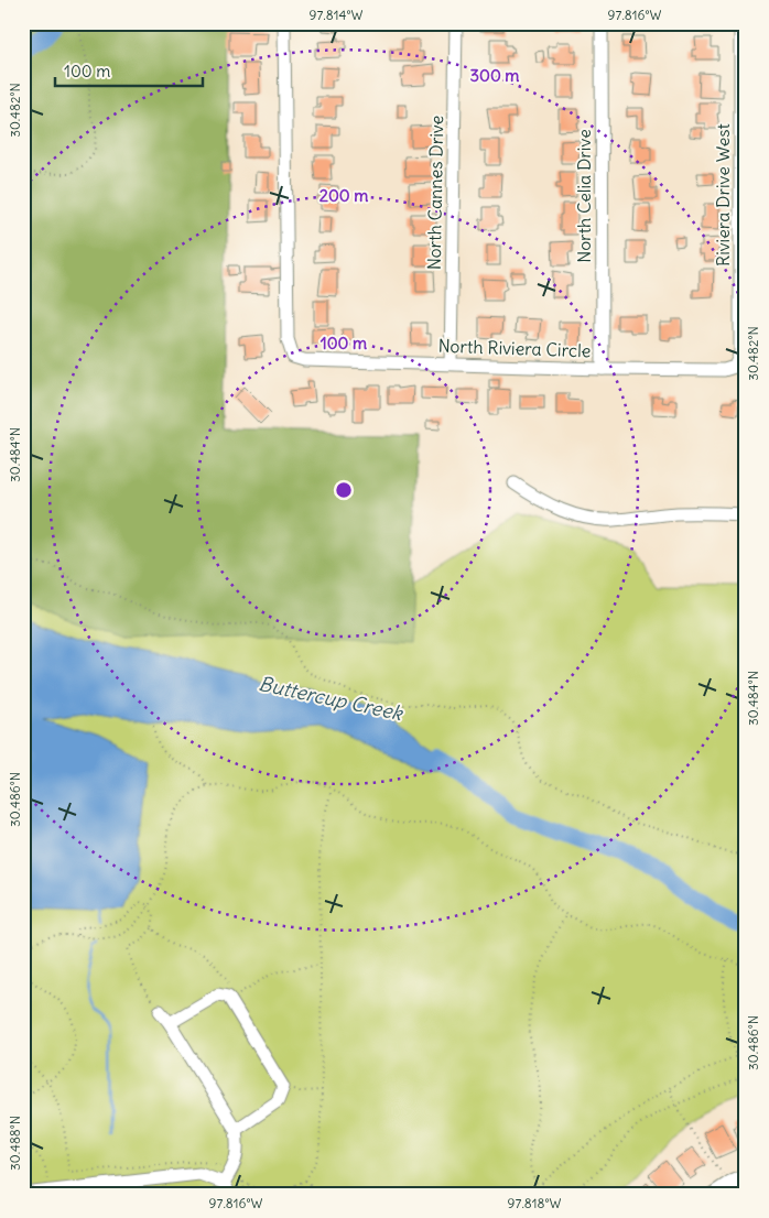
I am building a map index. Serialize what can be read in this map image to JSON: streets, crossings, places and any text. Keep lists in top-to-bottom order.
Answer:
{
  "streets": {
    "street": [
      "North Cannes Drive",
      "Riviera Drive West",
      "North Celia Drive",
      "North Riviera Circle"
    ]
  },
  "crossings": [
    ["North Cannes Drive", "North Riviera Circle"],
    ["Riviera Drive West", "North Riviera Circle"],
    ["North Celia Drive", "North Riviera Circle"]
  ],
  "water": ["Buttercup Creek"],
  "scale_bar": "100 m",
  "coordinates": [
    "97.814°W",
    "97.816°W",
    "30.482°N",
    "30.484°N",
    "30.486°N",
    "30.488°N",
    "97.818°W"
  ],
  "rings": ["300 m", "200 m", "100 m"]
}
